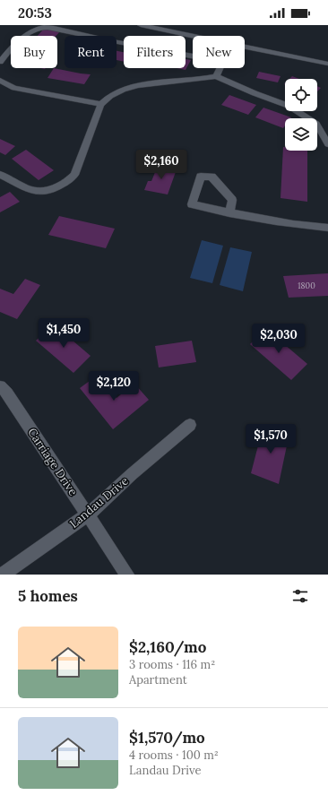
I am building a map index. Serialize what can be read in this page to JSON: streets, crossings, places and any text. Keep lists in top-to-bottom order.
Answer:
{
  "streets": {
    "street": ["Carriage Drive", "Landau Drive"]
  },
  "crossings": [
    ["Carriage Drive", "Landau Drive"]
  ],
  "house_numbers": ["1800"],
  "page": {
    "status": "20:53",
    "chip": [
      "Buy",
      "Rent",
      "Filters",
      "New"
    ],
    "price": [
      "$2,160",
      "$1,450",
      "$2,030",
      "$2,120",
      "$1,570"
    ],
    "heading": "5 homes",
    "list": [
      {
        "name": "$2,160/mo",
        "note": "3 rooms · 116 m² · Apartment"
      },
      {
        "name": "$1,570/mo",
        "note": "4 rooms · 100 m² · Landau Drive"
      }
    ]
  }
}
